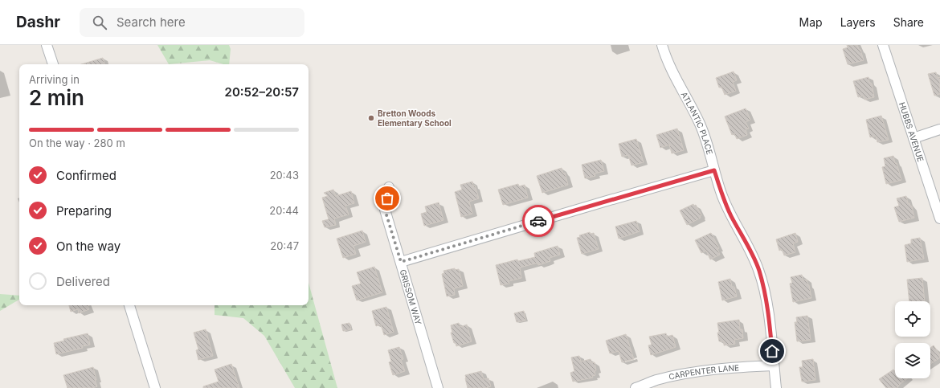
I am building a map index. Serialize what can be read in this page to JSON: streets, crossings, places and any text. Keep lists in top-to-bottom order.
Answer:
{
  "streets": {
    "street": [
      "ATLANTIC PLACE",
      "HUBBS AVENUE",
      "GRISSOM WAY",
      "CARPENTER LANE"
    ]
  },
  "crossings": [
    ["ATLANTIC PLACE", "CARPENTER LANE"]
  ],
  "places": ["Bretton Woods Elementary School"],
  "page": {
    "header": "Dashr",
    "search": "Search here",
    "nav": ["Map", "Layers", "Share"],
    "heading": ["2 min", "Arriving in", "20:52–20:57"],
    "bar": "On the way · 280 m",
    "list": [
      ["Confirmed", "20:43"],
      ["Preparing", "20:44"],
      ["On the way", "20:47"],
      "Delivered"
    ]
  }
}
